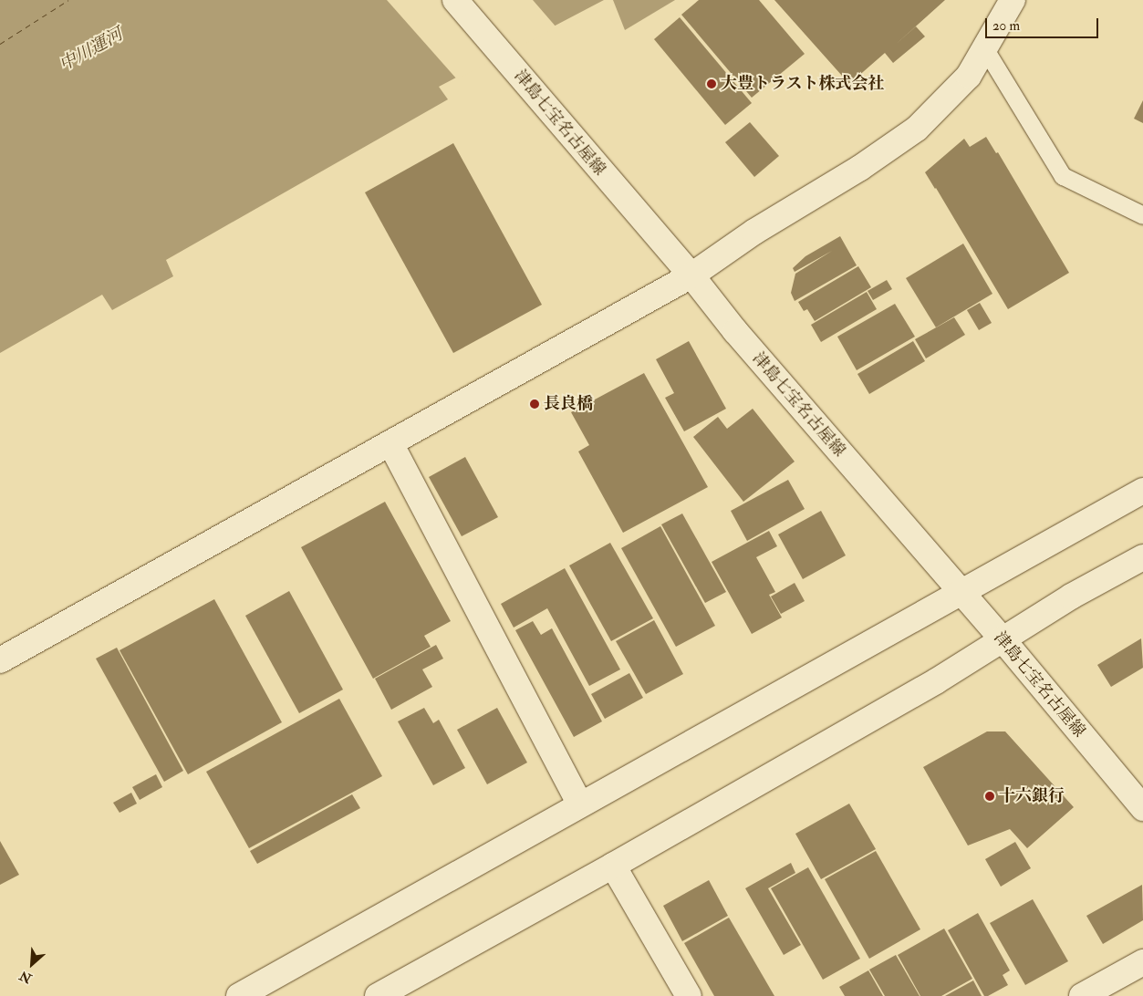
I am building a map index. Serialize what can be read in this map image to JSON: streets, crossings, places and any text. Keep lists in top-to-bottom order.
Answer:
{
  "streets": {
    "street": ["津島七宝名古屋線"]
  },
  "water": ["中川運河"],
  "places": ["大豊トラスト株式会社", "長良橋", "十六銀行"],
  "scale_bar": "20 m",
  "north": "bottom left"
}
